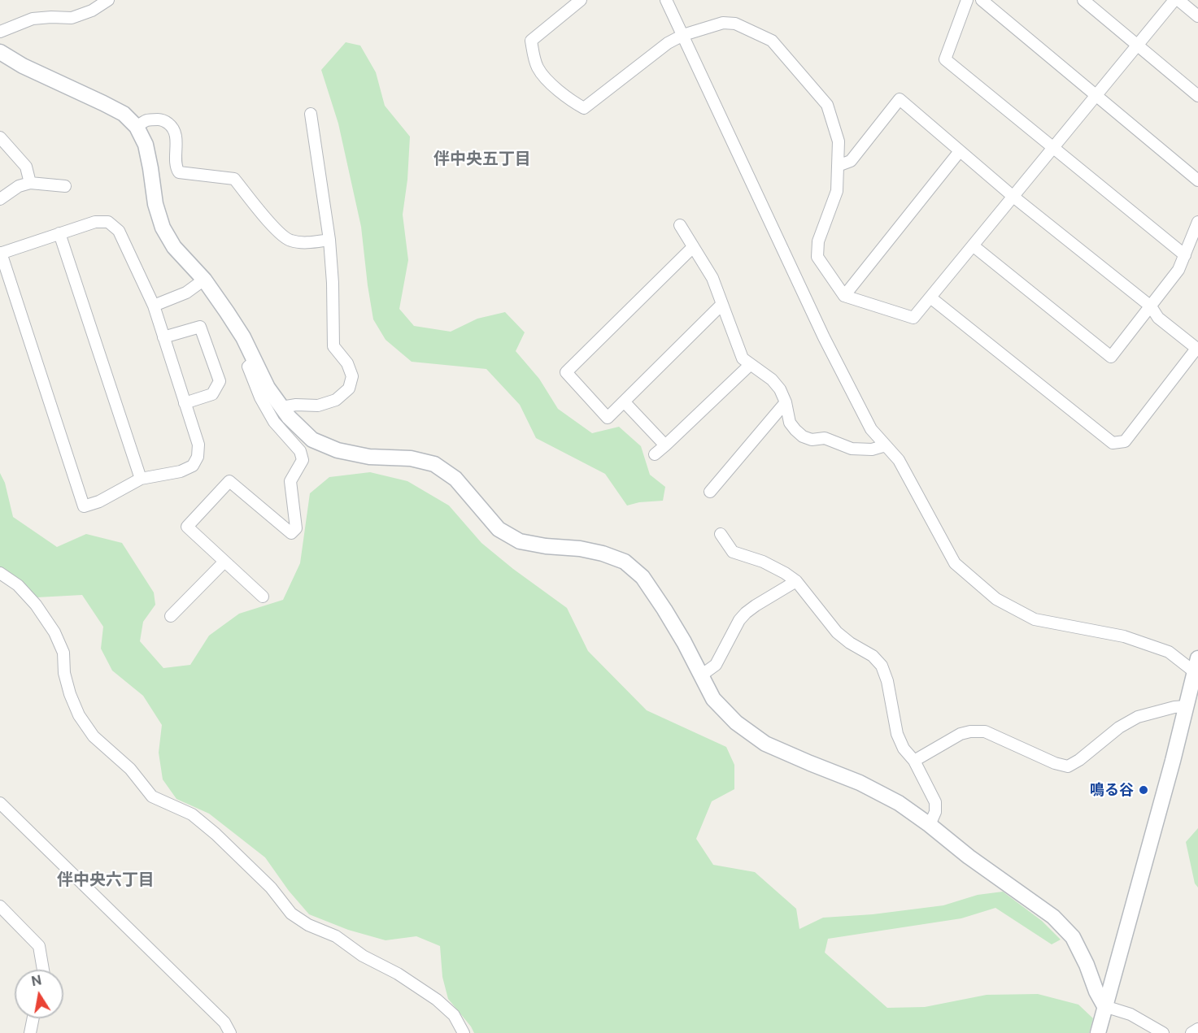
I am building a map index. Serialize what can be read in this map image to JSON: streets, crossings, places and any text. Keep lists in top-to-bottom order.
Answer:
{
  "districts": ["伴中央五丁目", "伴中央六丁目"],
  "places": ["鳴る谷"],
  "north": "top"
}
